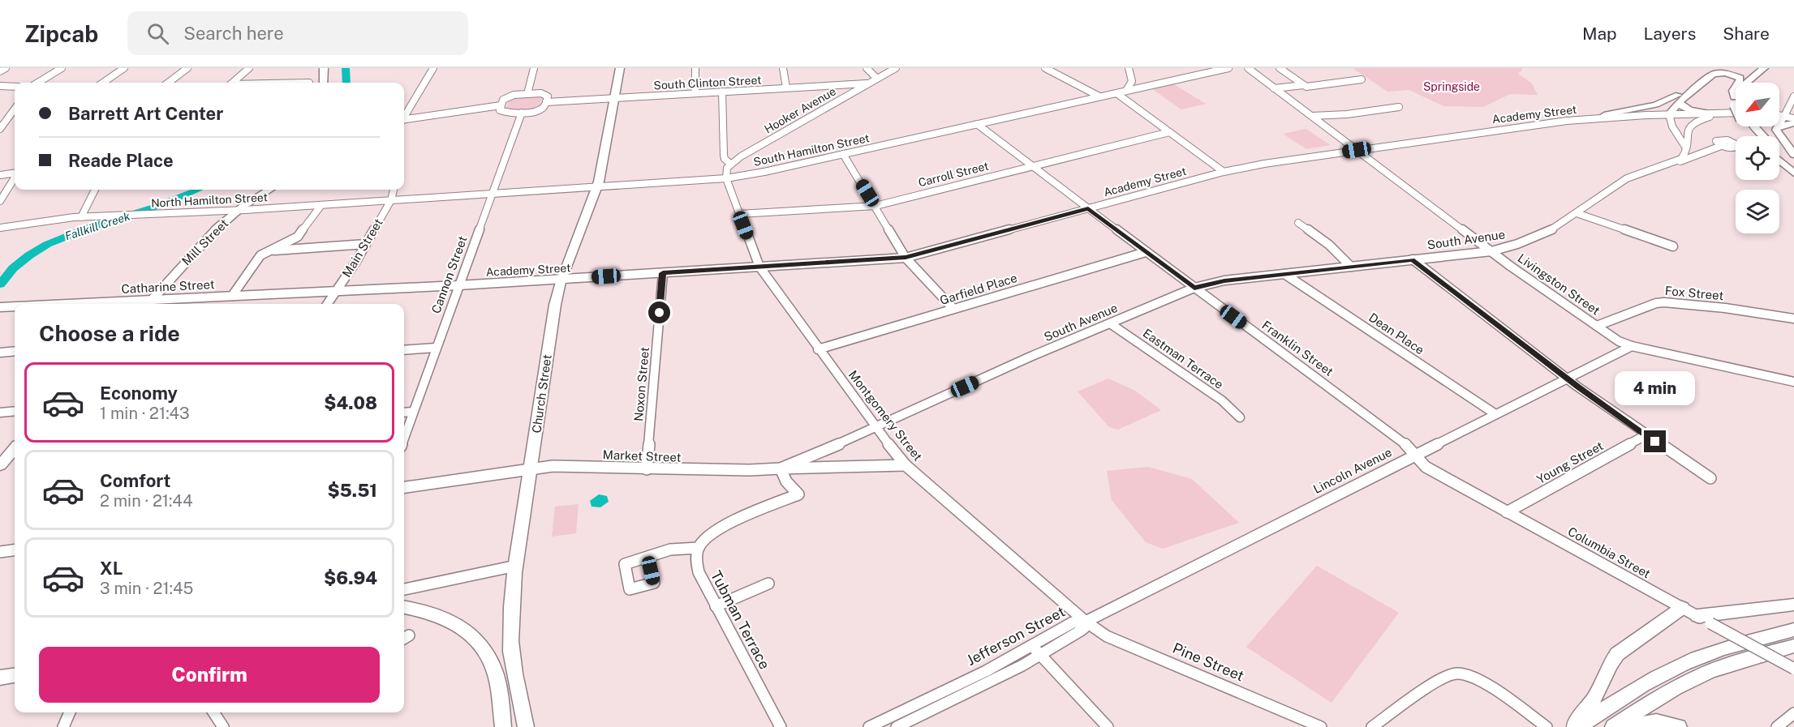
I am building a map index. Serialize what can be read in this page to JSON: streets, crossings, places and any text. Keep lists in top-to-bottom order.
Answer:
{
  "streets": {
    "highway": ["Mill Street", "Church Street"],
    "street": [
      "South Clinton Street",
      "Hooker Avenue",
      "Academy Street",
      "South Hamilton Street",
      "Carroll Street",
      "North Hamilton Street",
      "South Avenue",
      "Main Street",
      "Cannon Street",
      "Livingston Street",
      "Catharine Street",
      "Garfield Place",
      "Fox Street",
      "Dean Place",
      "Franklin Street",
      "Eastman Terrace",
      "Noxon Street",
      "Montgomery Street",
      "Market Street",
      "Young Street",
      "Lincoln Avenue",
      "Columbia Street",
      "Tubman Terrace",
      "Jefferson Street",
      "Pine Street"
    ]
  },
  "crossings": [
    ["South Clinton Street", "Hooker Avenue"],
    ["South Clinton Street", "Church Street"],
    ["Academy Street", "Main Street"],
    ["Academy Street", "Cannon Street"],
    ["Academy Street", "Livingston Street"],
    ["Academy Street", "Catharine Street"],
    ["Academy Street", "Franklin Street"],
    ["Academy Street", "Noxon Street"],
    ["Academy Street", "Church Street"],
    ["Academy Street", "Montgomery Street"],
    ["South Hamilton Street", "North Hamilton Street"],
    ["South Hamilton Street", "Main Street"],
    ["South Hamilton Street", "Cannon Street"],
    ["South Hamilton Street", "Franklin Street"],
    ["South Hamilton Street", "Church Street"],
    ["South Hamilton Street", "Montgomery Street"],
    ["Carroll Street", "Franklin Street"],
    ["Carroll Street", "Montgomery Street"],
    ["North Hamilton Street", "Mill Street"],
    ["North Hamilton Street", "Main Street"],
    ["South Avenue", "Livingston Street"],
    ["South Avenue", "Dean Place"],
    ["South Avenue", "Franklin Street"],
    ["South Avenue", "Eastman Terrace"],
    ["South Avenue", "Montgomery Street"],
    ["South Avenue", "Market Street"],
    ["Mill Street", "Catharine Street"],
    ["Main Street", "Catharine Street"],
    ["Livingston Street", "Fox Street"],
    ["Livingston Street", "Lincoln Avenue"],
    ["Garfield Place", "Franklin Street"],
    ["Garfield Place", "Montgomery Street"],
    ["Dean Place", "Lincoln Avenue"],
    ["Franklin Street", "Lincoln Avenue"],
    ["Franklin Street", "Columbia Street"],
    ["Noxon Street", "Market Street"],
    ["Church Street", "Market Street"],
    ["Montgomery Street", "Market Street"],
    ["Montgomery Street", "Lincoln Avenue"],
    ["Montgomery Street", "Jefferson Street"],
    ["Montgomery Street", "Pine Street"],
    ["Young Street", "Columbia Street"],
    ["Lincoln Avenue", "Columbia Street"],
    ["Lincoln Avenue", "Jefferson Street"],
    ["Lincoln Avenue", "Pine Street"],
    ["Jefferson Street", "Pine Street"]
  ],
  "water": ["Fallkill Creek"],
  "parks": ["Springside"],
  "north": "bottom left",
  "page": {
    "header": "Zipcab",
    "search": "Search here",
    "nav": ["Map", "Layers", "Share"],
    "banner": ["Barrett Art Center", "Reade Place"],
    "heading": "Choose a ride",
    "list": [
      {
        "name": "Economy",
        "note": "1 min · 21:43",
        "value": "$4.08"
      },
      {
        "name": "Comfort",
        "note": "2 min · 21:44",
        "value": "$5.51"
      },
      {
        "name": "XL",
        "note": "3 min · 21:45",
        "value": "$6.94"
      }
    ],
    "bubble": "4 min",
    "buttons": "Confirm"
  }
}
